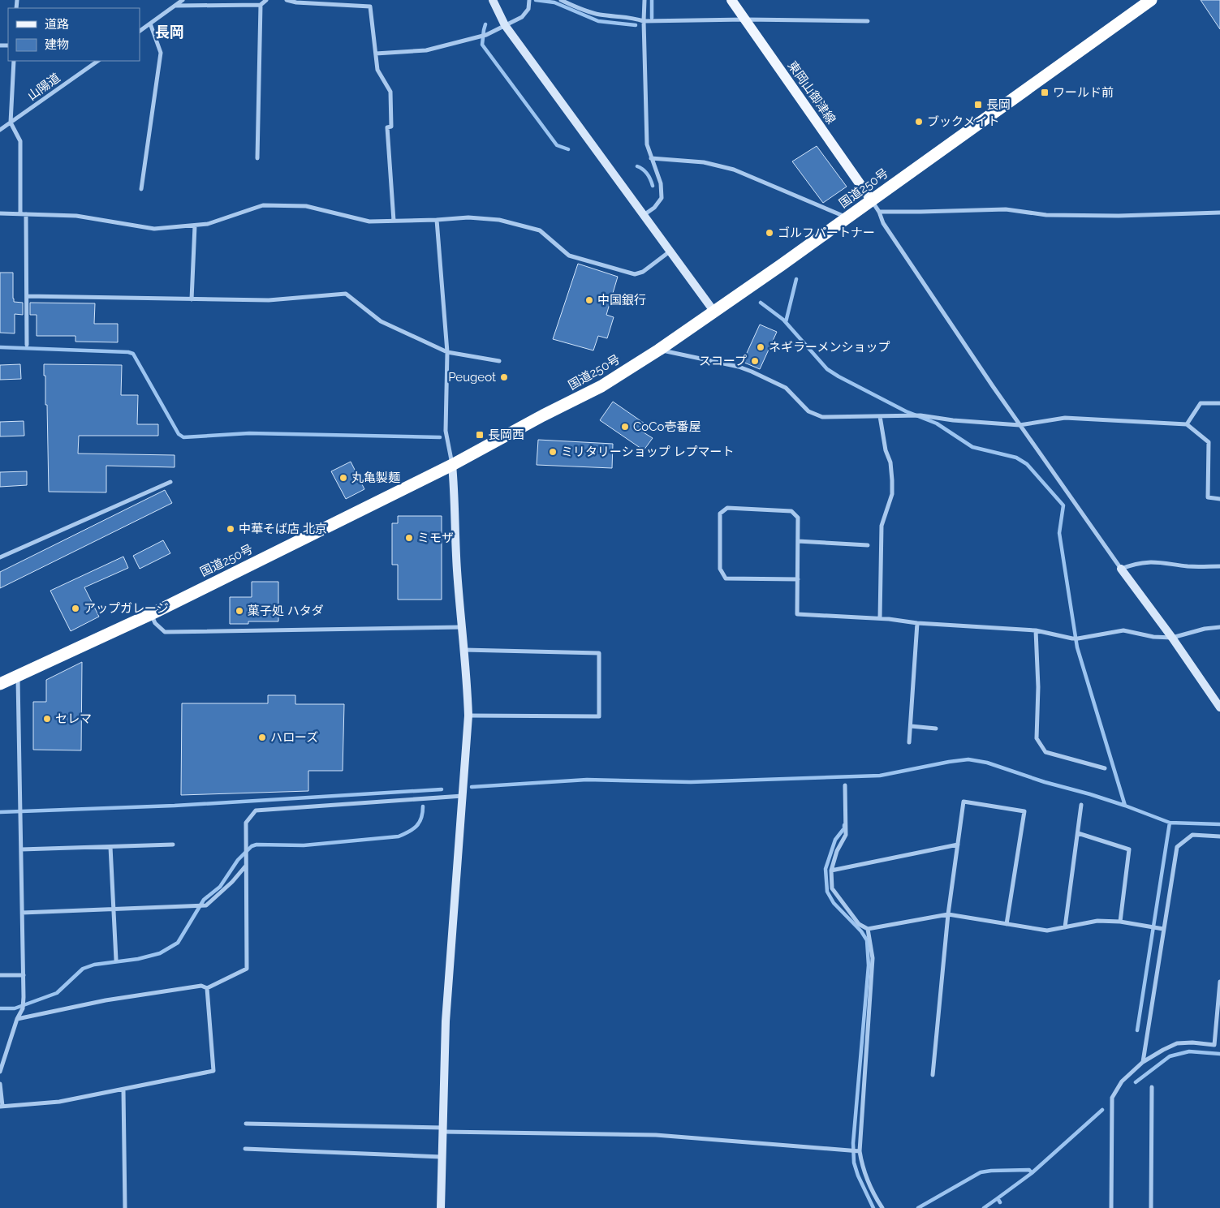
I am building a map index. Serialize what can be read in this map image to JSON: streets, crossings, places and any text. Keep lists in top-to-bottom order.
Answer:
{
  "streets": {
    "highway": ["国道250号"],
    "main road": ["東岡山御津線"],
    "street": ["山陽道"]
  },
  "crossings": [
    ["東岡山御津線", "国道250号"]
  ],
  "districts": ["長岡"],
  "places": {
    "transit": ["ワールド前", "長岡", "長岡西"],
    "other": [
      "ブックメイト",
      "ゴルフパートナー",
      "中国銀行",
      "ネギラーメンショップ",
      "スコープ",
      "Peugeot",
      "CoCo壱番屋",
      "ミリタリーショップ レプマート",
      "丸亀製麺",
      "中華そば店 北京",
      "ミモザ",
      "アップガレージ",
      "菓子処 ハタダ",
      "セレマ",
      "ハローズ"
    ]
  },
  "legend": ["道路", "建物"]
}
